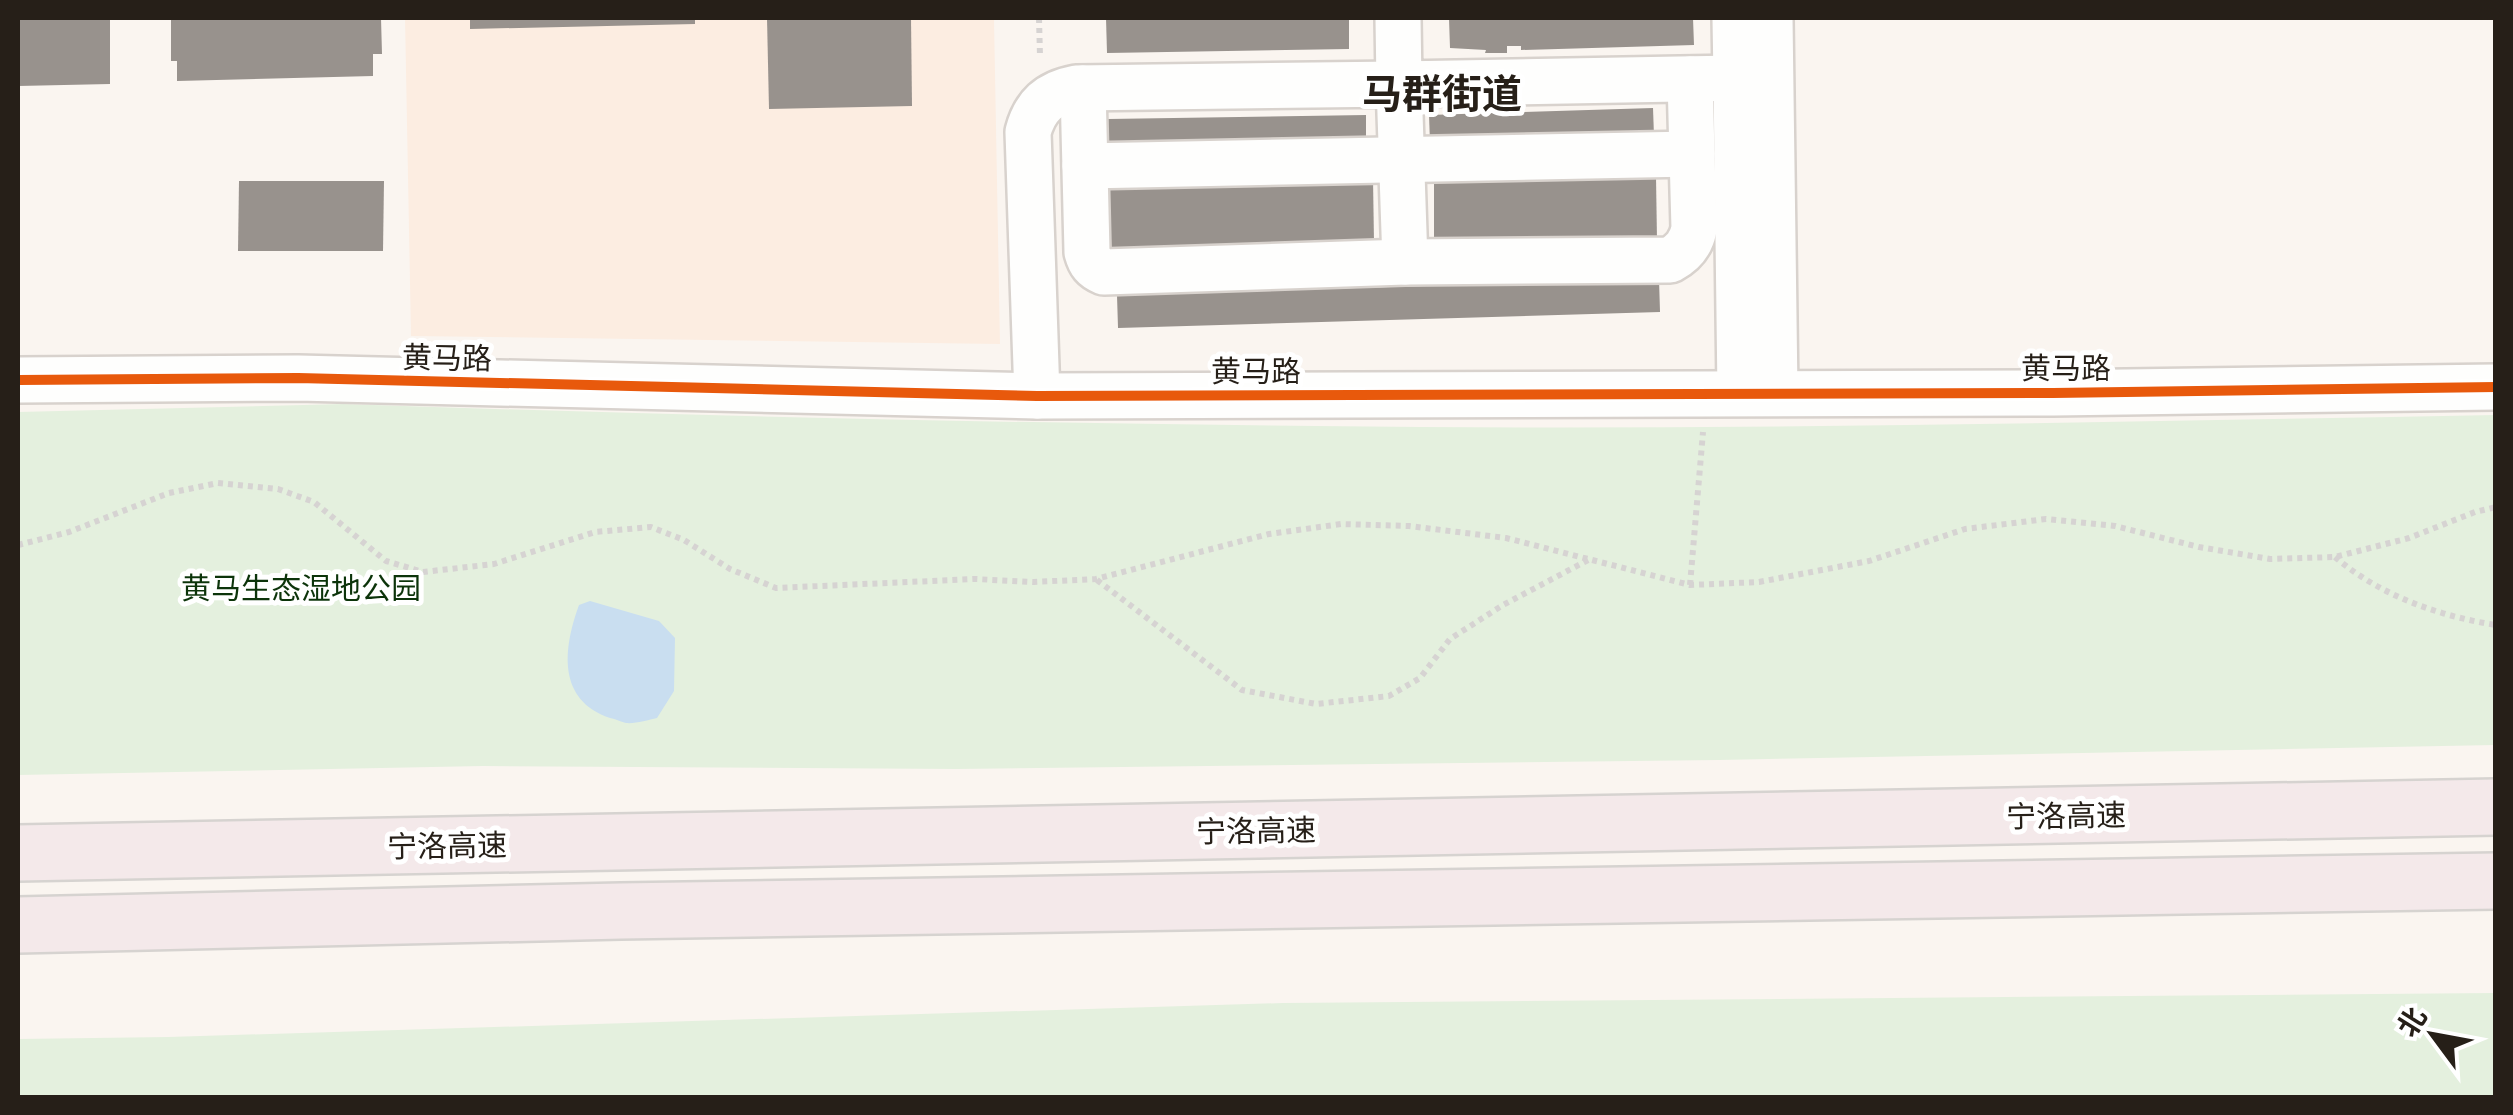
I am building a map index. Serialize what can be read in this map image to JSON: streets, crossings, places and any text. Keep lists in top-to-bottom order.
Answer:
{
  "streets": {
    "highway": ["宁洛高速"],
    "street": ["黄马路"]
  },
  "districts": ["马群街道"],
  "parks": ["黄马生态湿地公园"],
  "north": "top left"
}
